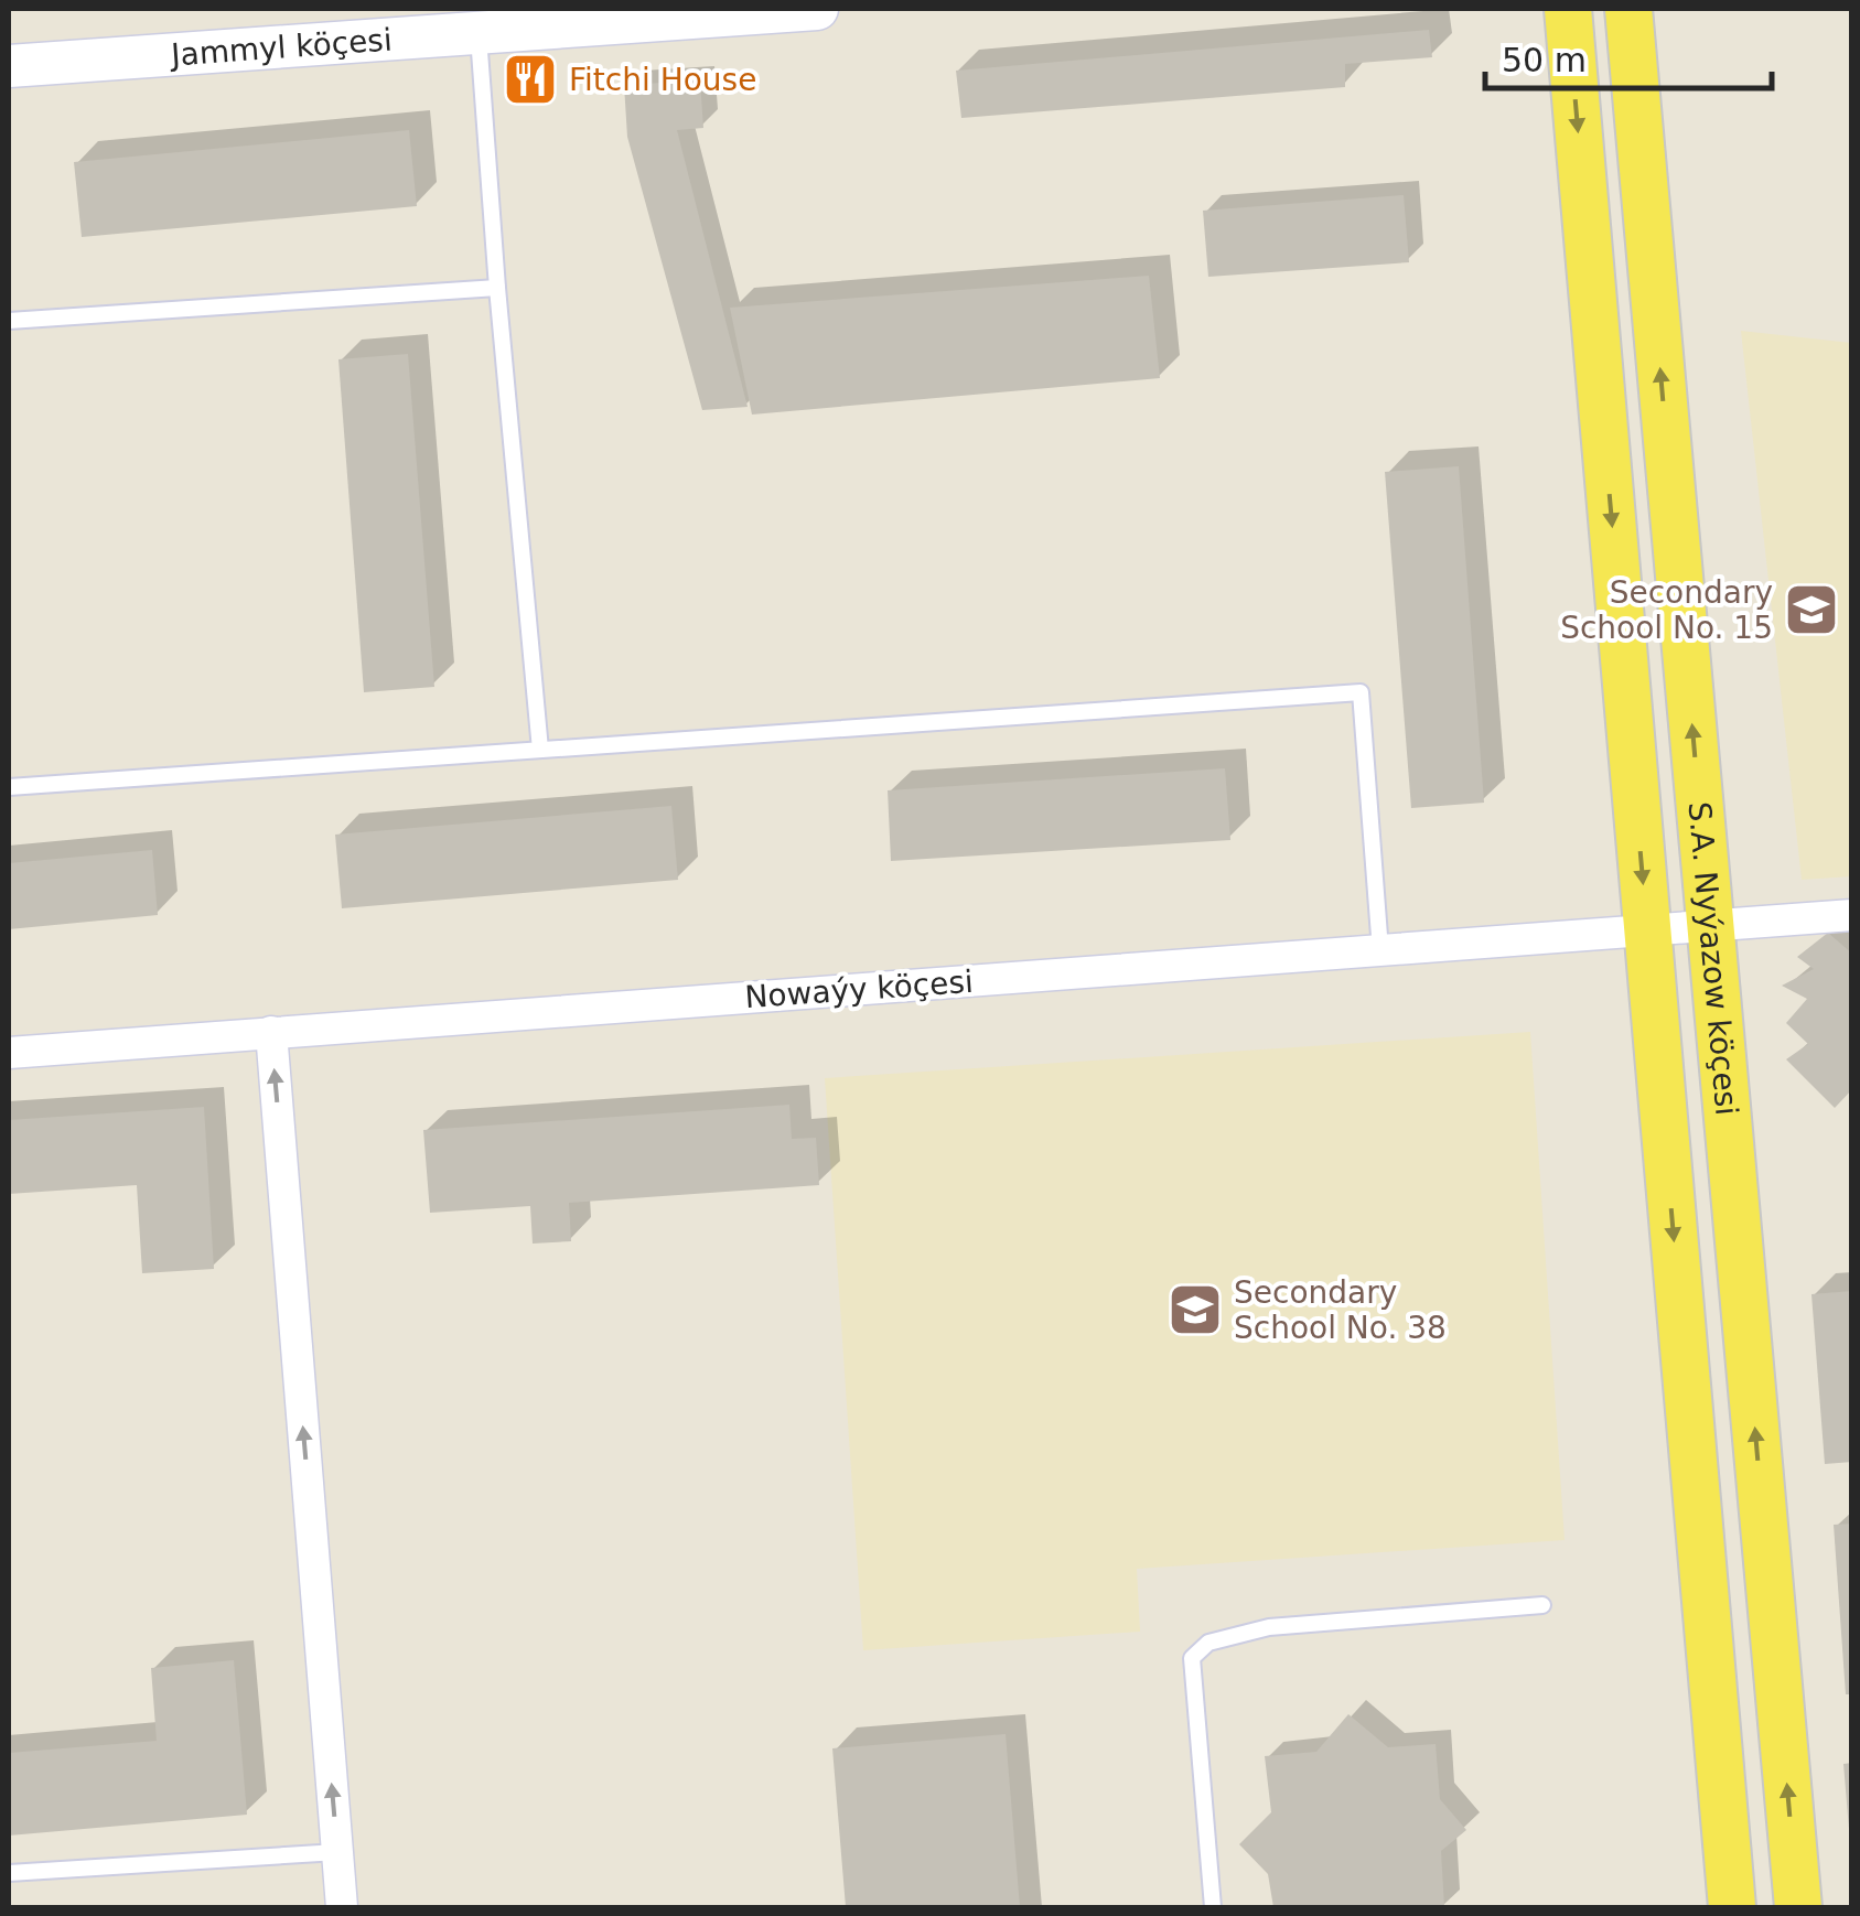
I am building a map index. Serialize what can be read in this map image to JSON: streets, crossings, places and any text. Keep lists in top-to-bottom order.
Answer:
{
  "streets": {
    "main road": ["S.A. Nyýazow köçesi"],
    "street": ["Jammyl köçesi", "Nowaýy köçesi"]
  },
  "crossings": [
    ["S.A. Nyýazow köçesi", "Nowaýy köçesi"]
  ],
  "places": {
    "restaurant": ["Fitchi House"],
    "school or university": ["Secondary School No. 15", "Secondary School No. 38"]
  },
  "scale_bar": "50 m"
}
